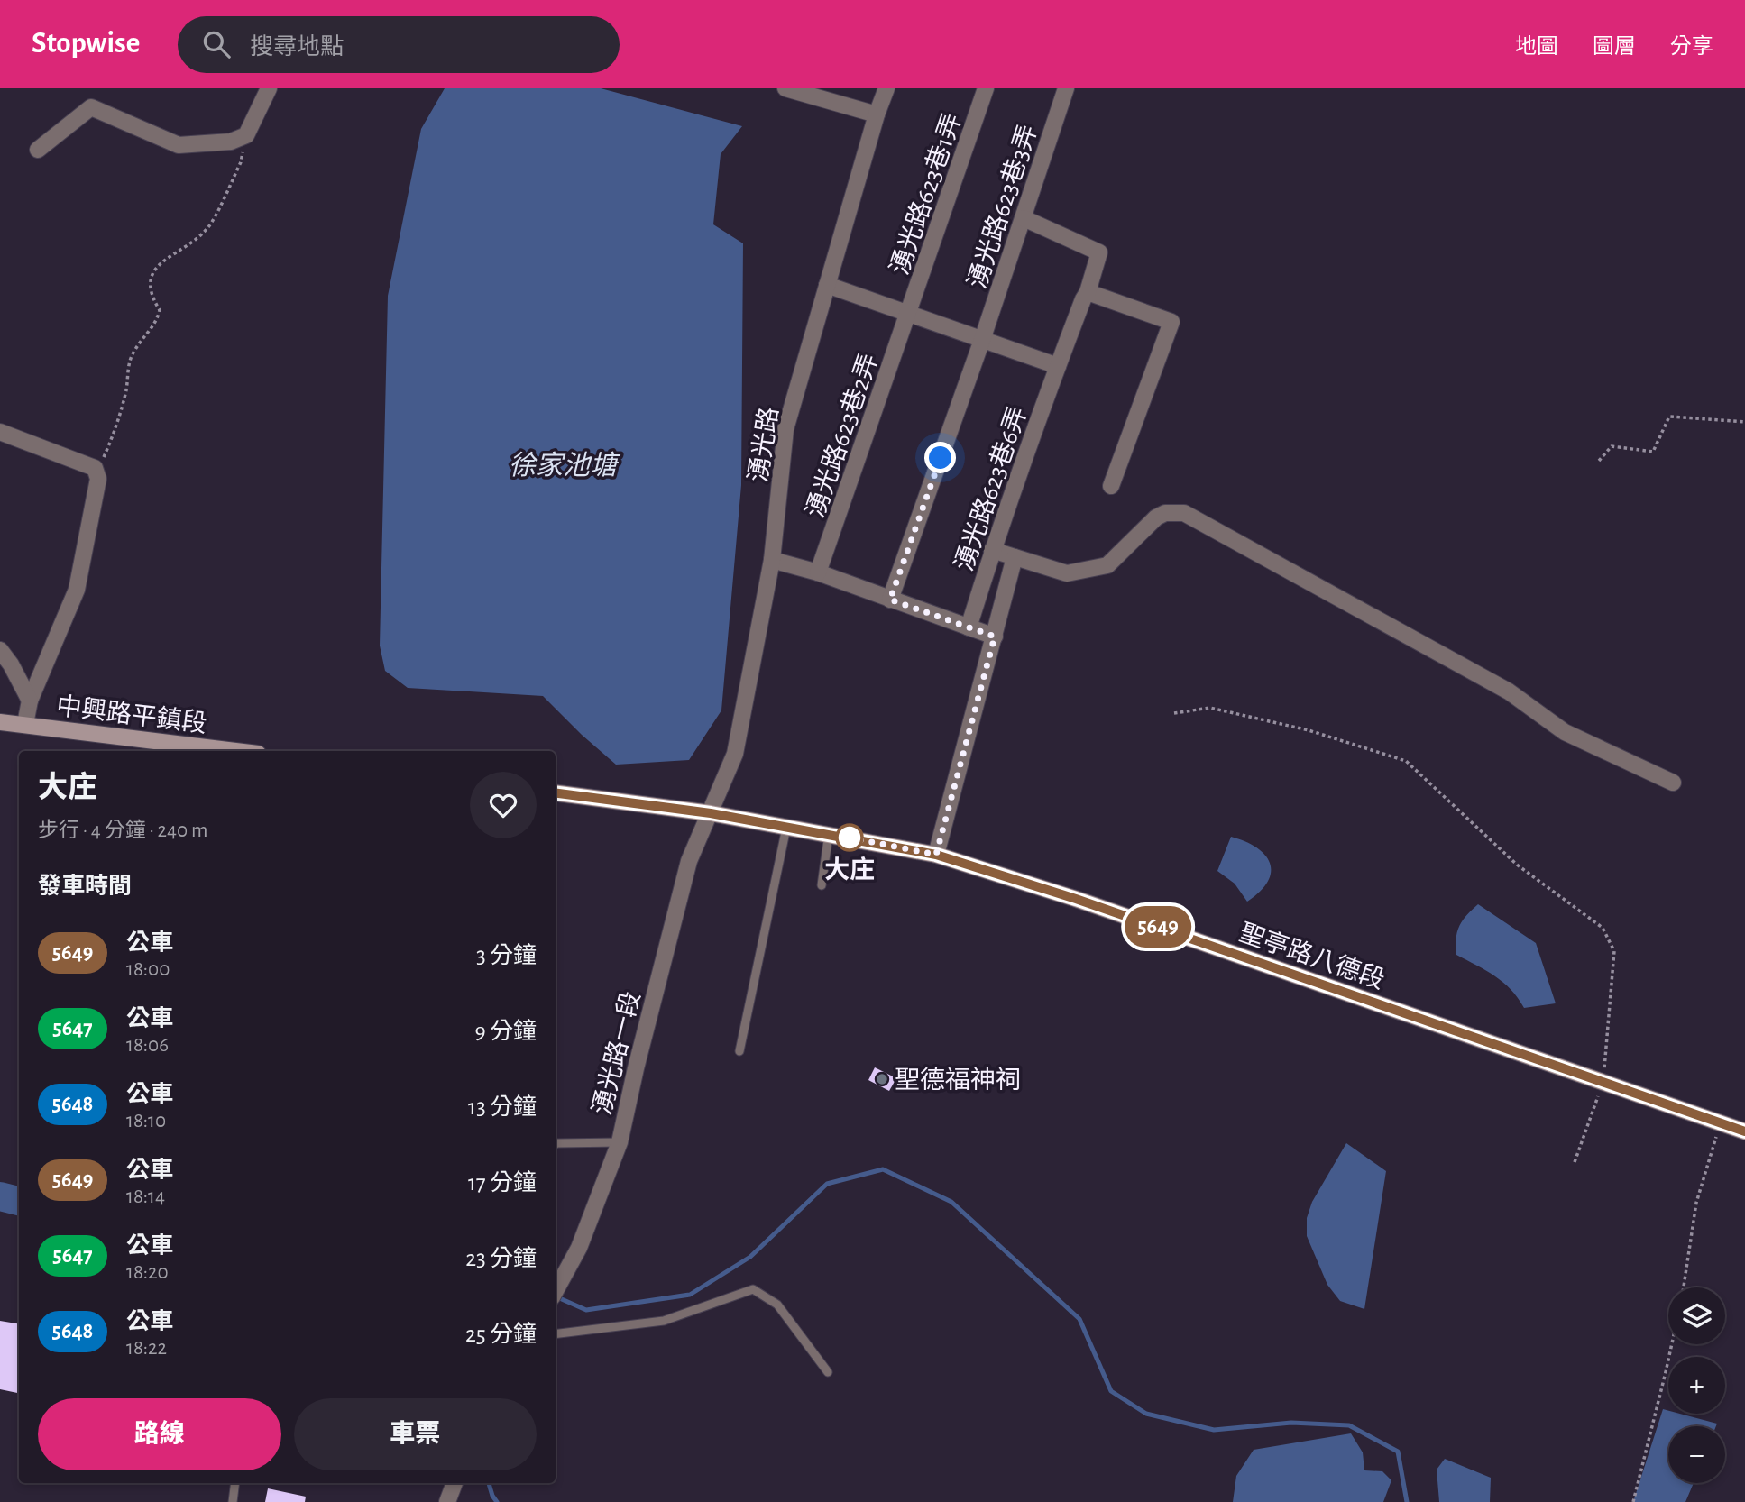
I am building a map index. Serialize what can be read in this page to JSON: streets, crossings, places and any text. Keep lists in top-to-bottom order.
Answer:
{
  "streets": {
    "street": [
      "湧光路623巷1弄",
      "湧光路623巷3弄",
      "湧光路623巷2弄",
      "湧光路",
      "湧光路623巷6弄",
      "中興路平鎮段",
      "聖亭路八德段",
      "湧光路一段"
    ]
  },
  "crossings": [
    ["湧光路623巷1弄", "湧光路623巷2弄"],
    ["湧光路623巷3弄", "湧光路623巷6弄"],
    ["湧光路", "聖亭路八德段"],
    ["湧光路", "湧光路一段"],
    ["聖亭路八德段", "湧光路一段"]
  ],
  "water": ["徐家池塘"],
  "places": ["大庄", "聖德福神祠"],
  "lines": ["bus line 5649"],
  "page": {
    "header": "Stopwise",
    "search": "搜尋地點",
    "nav": ["地圖", "圖層", "分享"],
    "on_map": "5649",
    "heading": [
      ["大庄", "步行 · 4 分鐘 · 240 m"],
      "發車時間"
    ],
    "list": [
      {
        "mark": "5649",
        "name": "公車",
        "note": "18:00",
        "value": "3 分鐘"
      },
      {
        "mark": "5647",
        "name": "公車",
        "note": "18:06",
        "value": "9 分鐘"
      },
      {
        "mark": "5648",
        "name": "公車",
        "note": "18:10",
        "value": "13 分鐘"
      },
      {
        "mark": "5649",
        "name": "公車",
        "note": "18:14",
        "value": "17 分鐘"
      },
      {
        "mark": "5647",
        "name": "公車",
        "note": "18:20",
        "value": "23 分鐘"
      },
      {
        "mark": "5648",
        "name": "公車",
        "note": "18:22",
        "value": "25 分鐘"
      }
    ],
    "map_buttons": ["+", "−"],
    "buttons": ["路線", "車票"]
  }
}
